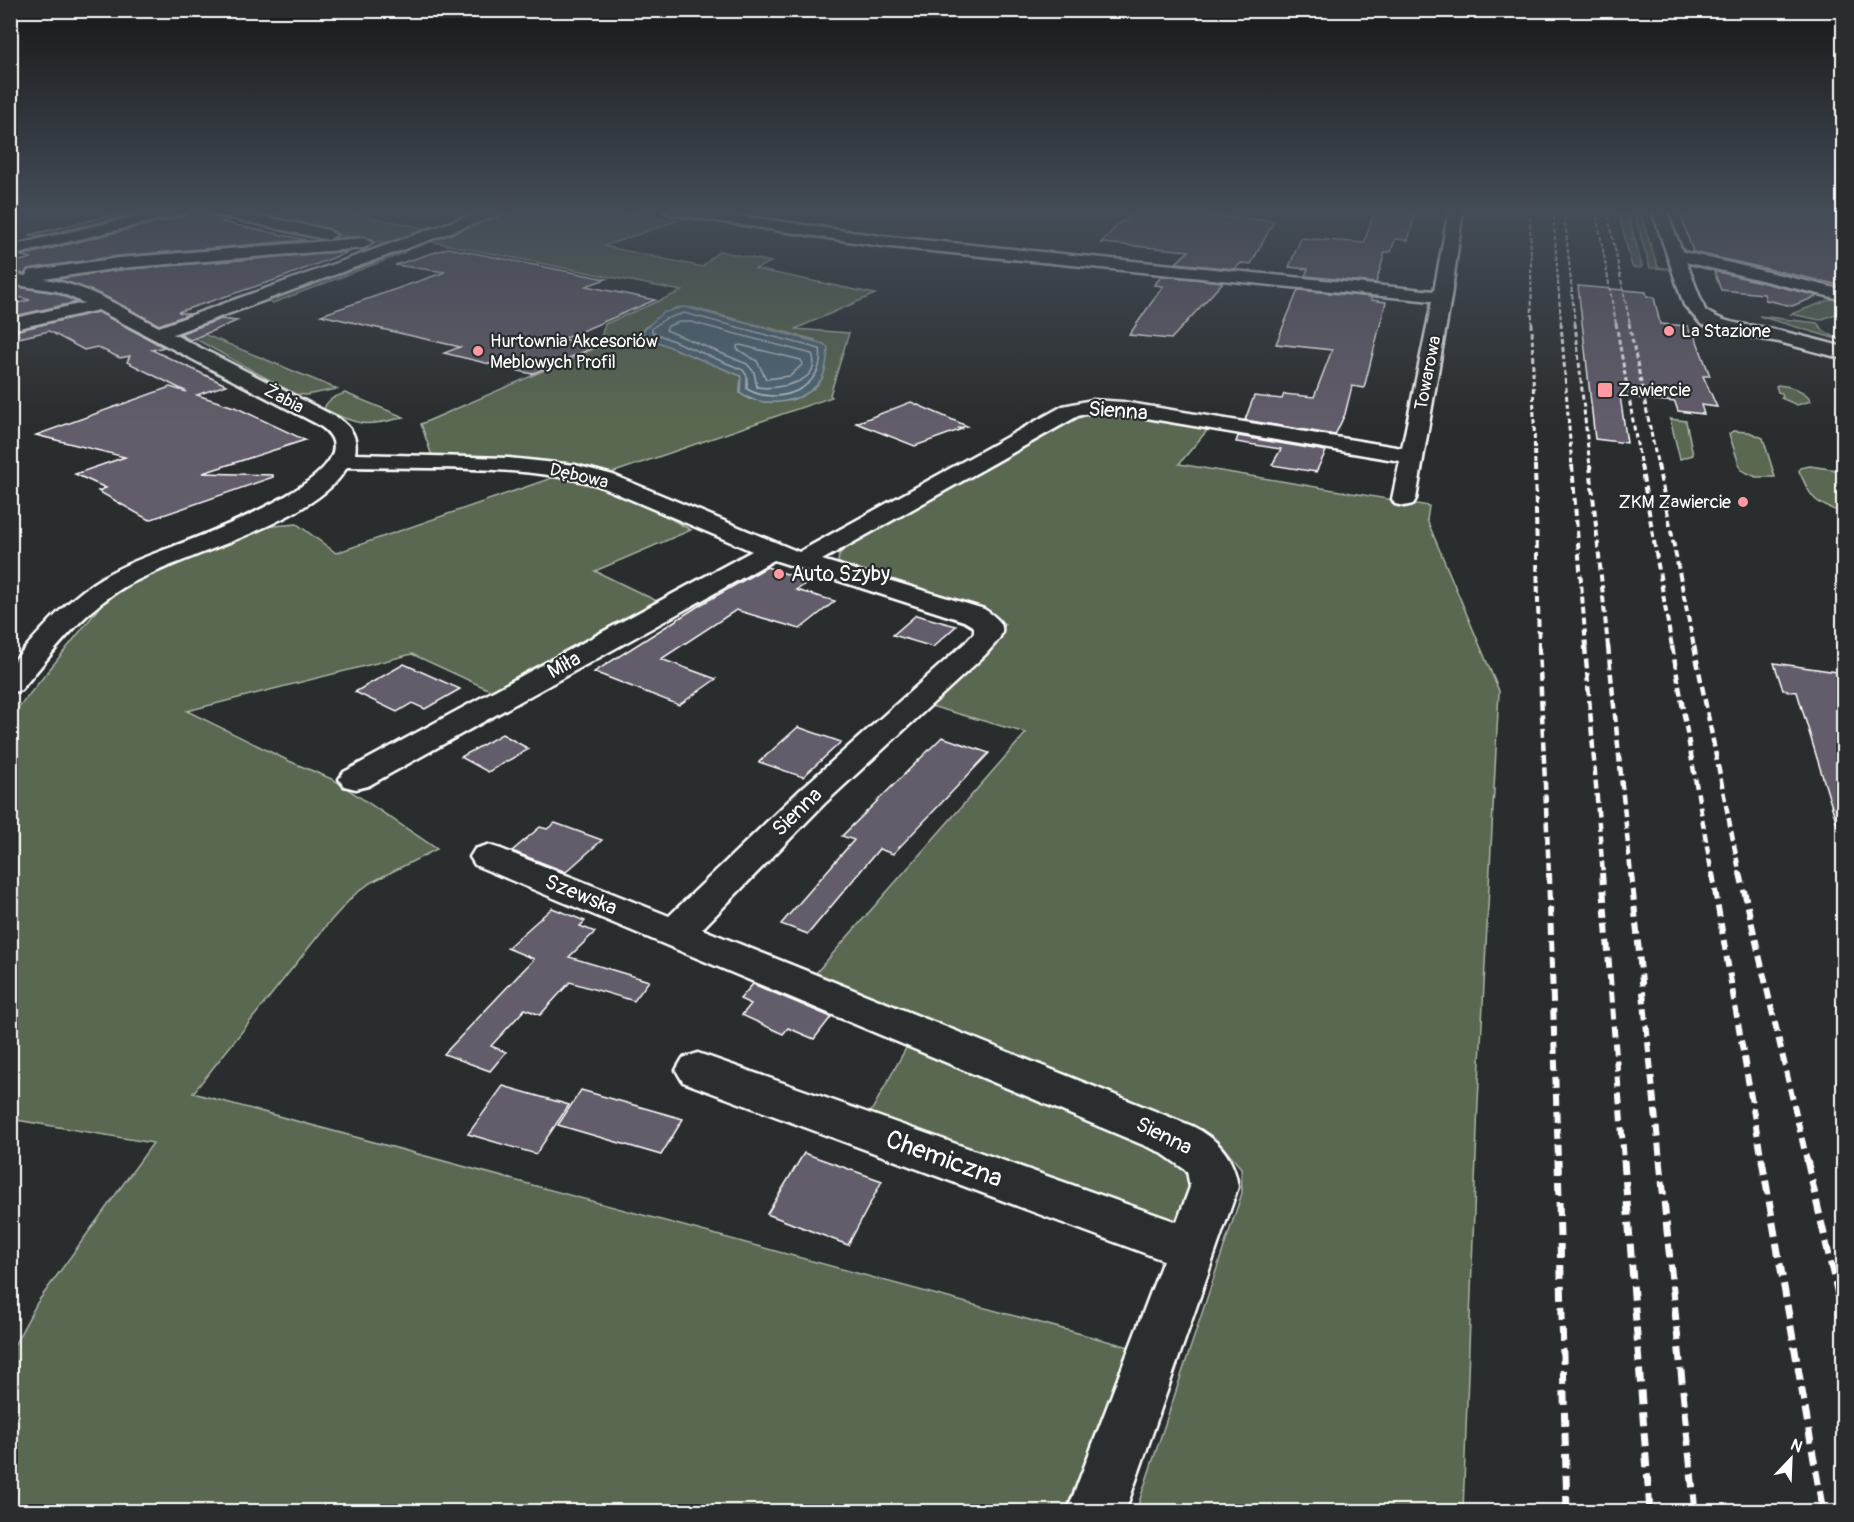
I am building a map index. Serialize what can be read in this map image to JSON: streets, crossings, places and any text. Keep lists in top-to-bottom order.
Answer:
{
  "streets": {
    "street": [
      "Towarowa",
      "Żabia",
      "Sienna",
      "Dębowa",
      "Miła",
      "Szewska",
      "Chemiczna"
    ]
  },
  "crossings": [
    ["Towarowa", "Sienna"],
    ["Żabia", "Dębowa"],
    ["Sienna", "Dębowa"],
    ["Sienna", "Miła"],
    ["Sienna", "Szewska"],
    ["Sienna", "Chemiczna"],
    ["Dębowa", "Miła"]
  ],
  "places": {
    "other": [
      "La Stazione",
      "Hurtownia Akcesoriów Meblowych Profil",
      "ZKM Zawiercie",
      "Auto Szyby"
    ],
    "transit": ["Zawiercie"]
  },
  "north": "top right"
}
